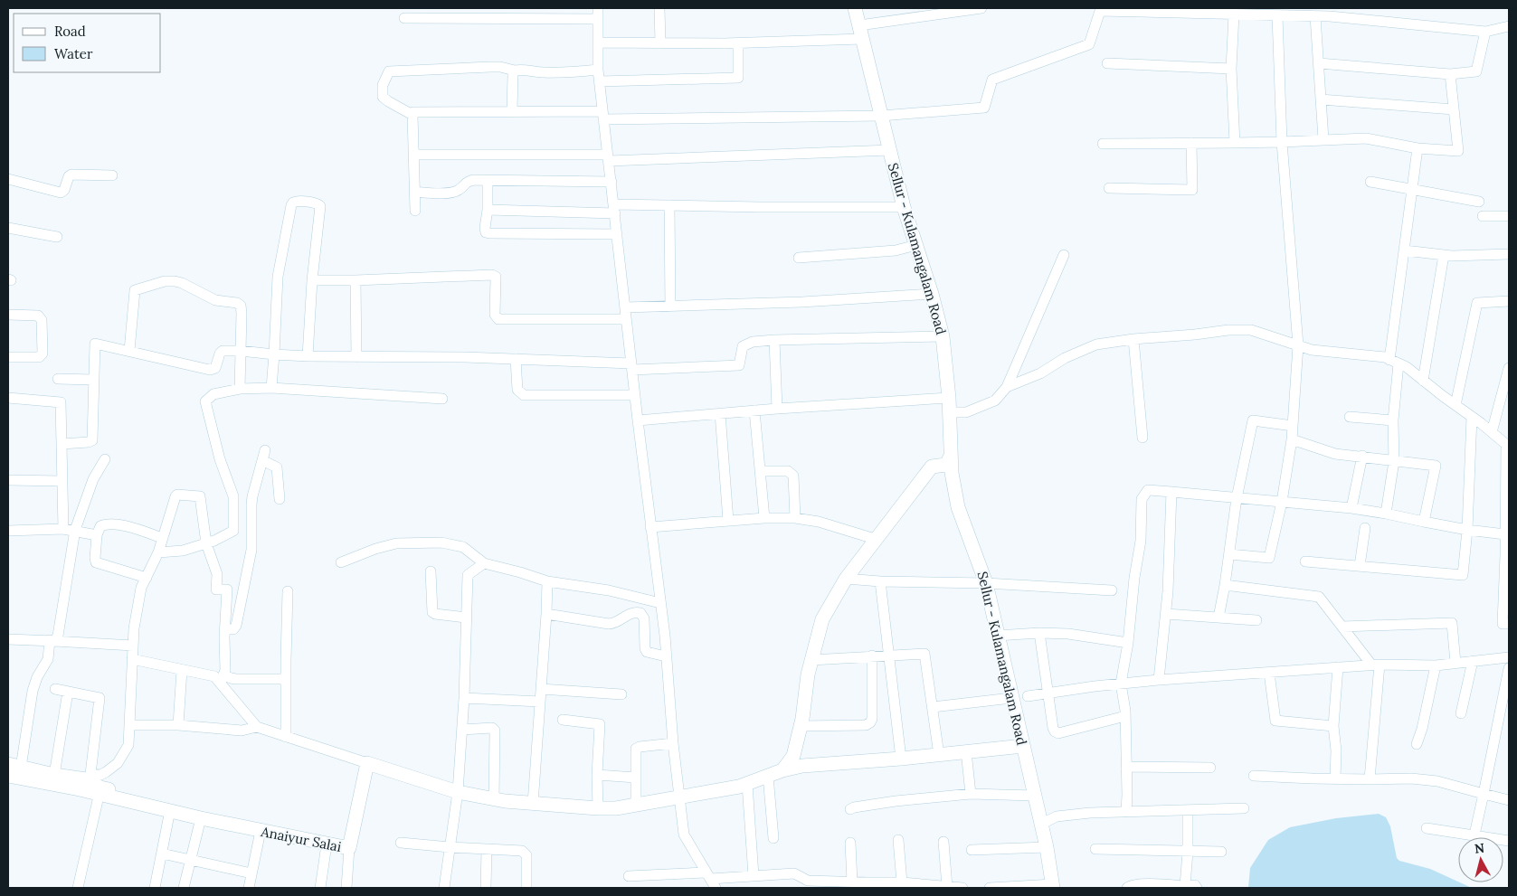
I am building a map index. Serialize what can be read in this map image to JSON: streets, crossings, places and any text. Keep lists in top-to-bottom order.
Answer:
{
  "streets": {
    "main road": ["Sellur - Kulamangalam Road", "Anaiyur Salai"]
  },
  "legend": ["Road", "Water"],
  "north": "top"
}
